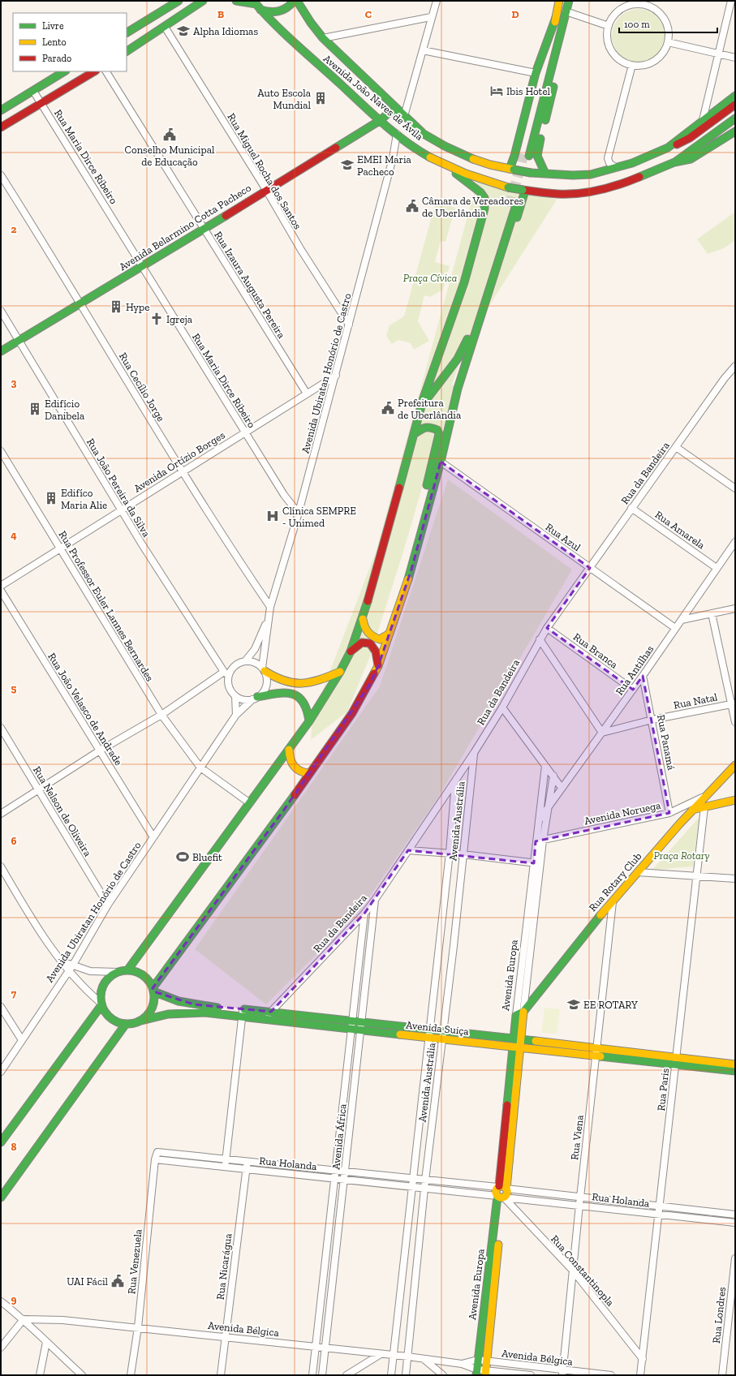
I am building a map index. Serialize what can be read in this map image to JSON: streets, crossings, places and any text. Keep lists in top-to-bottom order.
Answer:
{
  "streets": {
    "main road": [
      "Avenida João Naves de Ávila",
      "Avenida Belarmino Cotta Pacheco",
      "Rua Rotary Club",
      "Avenida Europa",
      "Avenida Suiça"
    ],
    "street": [
      "Rua Maria Dirce Ribeiro",
      "Rua Miguel Rocha dos Santos",
      "Rua Izaura Augusta Pereira",
      "Avenida Ubiratan Honório de Castro",
      "Rua Cecílio Jorge",
      "Avenida Ortízio Borges",
      "Rua da Bandeira",
      "Rua João Pereira da Silva",
      "Rua Amarela",
      "Rua Azul",
      "Rua Professor Euler Lannes Bernardes",
      "Rua Branca",
      "Rua Antilhas",
      "Rua Natal",
      "Rua João Velasco de Andrade",
      "Rua Panamá",
      "Rua Nelson de Oliveira",
      "Avenida Noruega",
      "Avenida Austrália",
      "Rua Paris",
      "Avenida África",
      "Rua Viena",
      "Rua Holanda",
      "Rua Venezuela",
      "Rua Nicarágua",
      "Rua Constantinopla",
      "Rua Londres",
      "Avenida Bélgica"
    ]
  },
  "crossings": [
    ["Avenida João Naves de Ávila", "Avenida Belarmino Cotta Pacheco"],
    ["Avenida João Naves de Ávila", "Avenida Ubiratan Honório de Castro"],
    ["Rua Maria Dirce Ribeiro", "Avenida Belarmino Cotta Pacheco"],
    ["Rua Maria Dirce Ribeiro", "Avenida Ubiratan Honório de Castro"],
    ["Rua Maria Dirce Ribeiro", "Avenida Ortízio Borges"],
    ["Rua Miguel Rocha dos Santos", "Avenida Belarmino Cotta Pacheco"],
    ["Rua Miguel Rocha dos Santos", "Avenida Ubiratan Honório de Castro"],
    ["Avenida Belarmino Cotta Pacheco", "Rua Izaura Augusta Pereira"],
    ["Avenida Belarmino Cotta Pacheco", "Rua Cecílio Jorge"],
    ["Avenida Belarmino Cotta Pacheco", "Rua João Pereira da Silva"],
    ["Rua Izaura Augusta Pereira", "Avenida Ortízio Borges"],
    ["Avenida Ubiratan Honório de Castro", "Rua Cecílio Jorge"],
    ["Avenida Ubiratan Honório de Castro", "Avenida Ortízio Borges"],
    ["Avenida Ubiratan Honório de Castro", "Rua João Pereira da Silva"],
    ["Avenida Ubiratan Honório de Castro", "Rua Professor Euler Lannes Bernardes"],
    ["Avenida Ubiratan Honório de Castro", "Rua João Velasco de Andrade"],
    ["Avenida Ubiratan Honório de Castro", "Rua Nelson de Oliveira"],
    ["Rua Cecílio Jorge", "Avenida Ortízio Borges"],
    ["Avenida Ortízio Borges", "Rua João Pereira da Silva"],
    ["Avenida Ortízio Borges", "Rua Professor Euler Lannes Bernardes"],
    ["Rua da Bandeira", "Rua Amarela"],
    ["Rua da Bandeira", "Rua Azul"],
    ["Rua da Bandeira", "Rua Branca"],
    ["Rua da Bandeira", "Avenida Austrália"],
    ["Rua da Bandeira", "Avenida Suiça"],
    ["Rua da Bandeira", "Avenida África"],
    ["Rua Amarela", "Rua Antilhas"],
    ["Rua Azul", "Rua Antilhas"],
    ["Rua Branca", "Rua Antilhas"],
    ["Rua Antilhas", "Rua Natal"],
    ["Rua Antilhas", "Rua Panamá"],
    ["Rua Antilhas", "Avenida Europa"],
    ["Rua Natal", "Rua Panamá"],
    ["Rua Panamá", "Avenida Noruega"],
    ["Avenida Noruega", "Rua Rotary Club"],
    ["Avenida Noruega", "Avenida Europa"],
    ["Avenida Austrália", "Avenida Suiça"],
    ["Avenida Austrália", "Rua Holanda"],
    ["Avenida Austrália", "Avenida Bélgica"],
    ["Rua Rotary Club", "Avenida Europa"],
    ["Rua Rotary Club", "Rua Viena"],
    ["Avenida Europa", "Avenida Suiça"],
    ["Avenida Europa", "Rua Holanda"],
    ["Avenida Europa", "Rua Constantinopla"],
    ["Avenida Europa", "Avenida Bélgica"],
    ["Avenida Suiça", "Rua Paris"],
    ["Avenida Suiça", "Avenida África"],
    ["Avenida Suiça", "Rua Viena"],
    ["Rua Paris", "Rua Holanda"],
    ["Rua Paris", "Rua Constantinopla"],
    ["Avenida África", "Rua Holanda"],
    ["Avenida África", "Avenida Bélgica"],
    ["Rua Viena", "Rua Holanda"],
    ["Rua Viena", "Rua Constantinopla"],
    ["Rua Viena", "Avenida Bélgica"],
    ["Rua Holanda", "Rua Venezuela"],
    ["Rua Holanda", "Rua Nicarágua"],
    ["Rua Holanda", "Rua Constantinopla"],
    ["Rua Venezuela", "Avenida Bélgica"],
    ["Rua Nicarágua", "Avenida Bélgica"]
  ],
  "parks": ["Praça Cívica", "Praça Rotary"],
  "places": {
    "school or university": ["Alpha Idiomas", "EMEI Maria Pacheco", "EE ROTARY"],
    "hotel": ["Ibis Hotel"],
    "building": [
      "Auto Escola Mundial",
      "Hype",
      "Edifício Danibela",
      "Edifíco Maria Alie"
    ],
    "public building": [
      "Conselho Municipal de Educação",
      "Câmara de Vereadores de Uberlândia",
      "Prefeitura de Uberlândia",
      "UAI Fácil"
    ],
    "church": ["Igreja"],
    "hospital": ["Clínica SEMPRE - Unimed"],
    "sports": ["Bluefit"]
  },
  "legend": ["Livre", "Lento", "Parado"],
  "scale_bar": "100 m",
  "grid": {
    "columns": ["B", "C", "D"],
    "rows": [
      "2",
      "3",
      "4",
      "5",
      "6",
      "7",
      "8",
      "9"
    ]
  }
}
